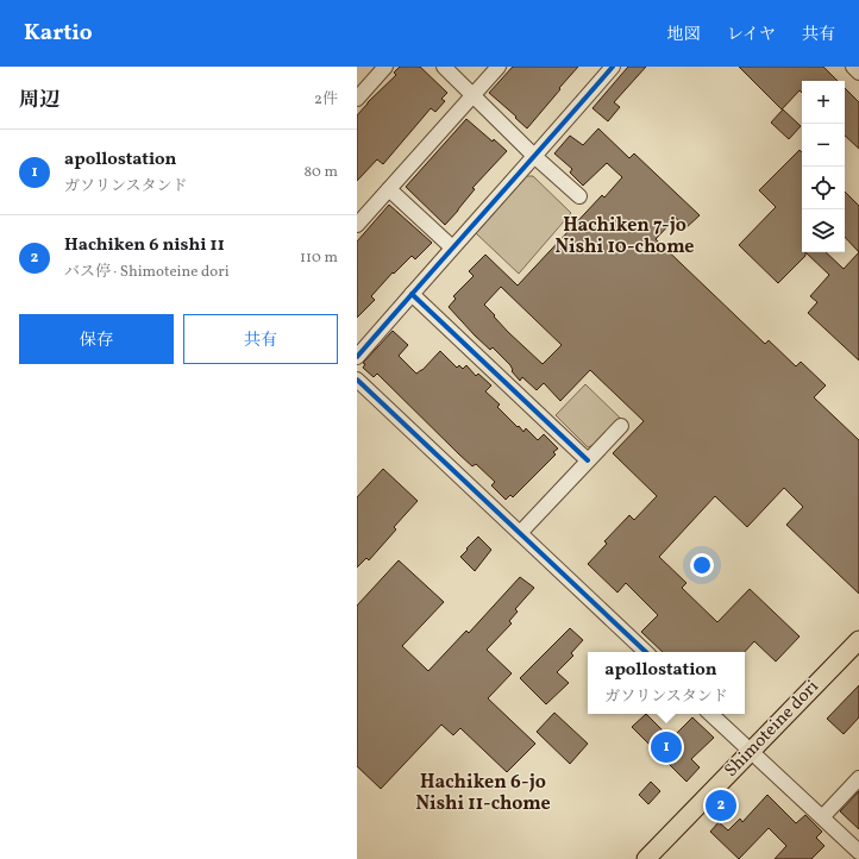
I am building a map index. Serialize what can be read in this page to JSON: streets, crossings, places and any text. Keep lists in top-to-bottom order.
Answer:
{
  "streets": {
    "main road": ["Shimoteine dori"]
  },
  "districts": ["Hachiken 7-jo Nishi 10-chome", "Hachiken 6-jo Nishi 11-chome"],
  "page": {
    "header": "Kartio",
    "nav": ["地図", "レイヤ", "共有"],
    "heading": ["周辺", "2件"],
    "map_buttons": ["+", "−"],
    "list": [
      {
        "mark": "1",
        "name": "apollostation",
        "note": "ガソリンスタンド",
        "value": "80 m"
      },
      {
        "mark": "2",
        "name": "Hachiken 6 nishi 11",
        "note": "バス停 · Shimoteine dori",
        "value": "110 m"
      }
    ],
    "buttons": ["保存", "共有"],
    "popup": ["apollostation", "ガソリンスタンド"],
    "pins": ["1", "2"]
  }
}
